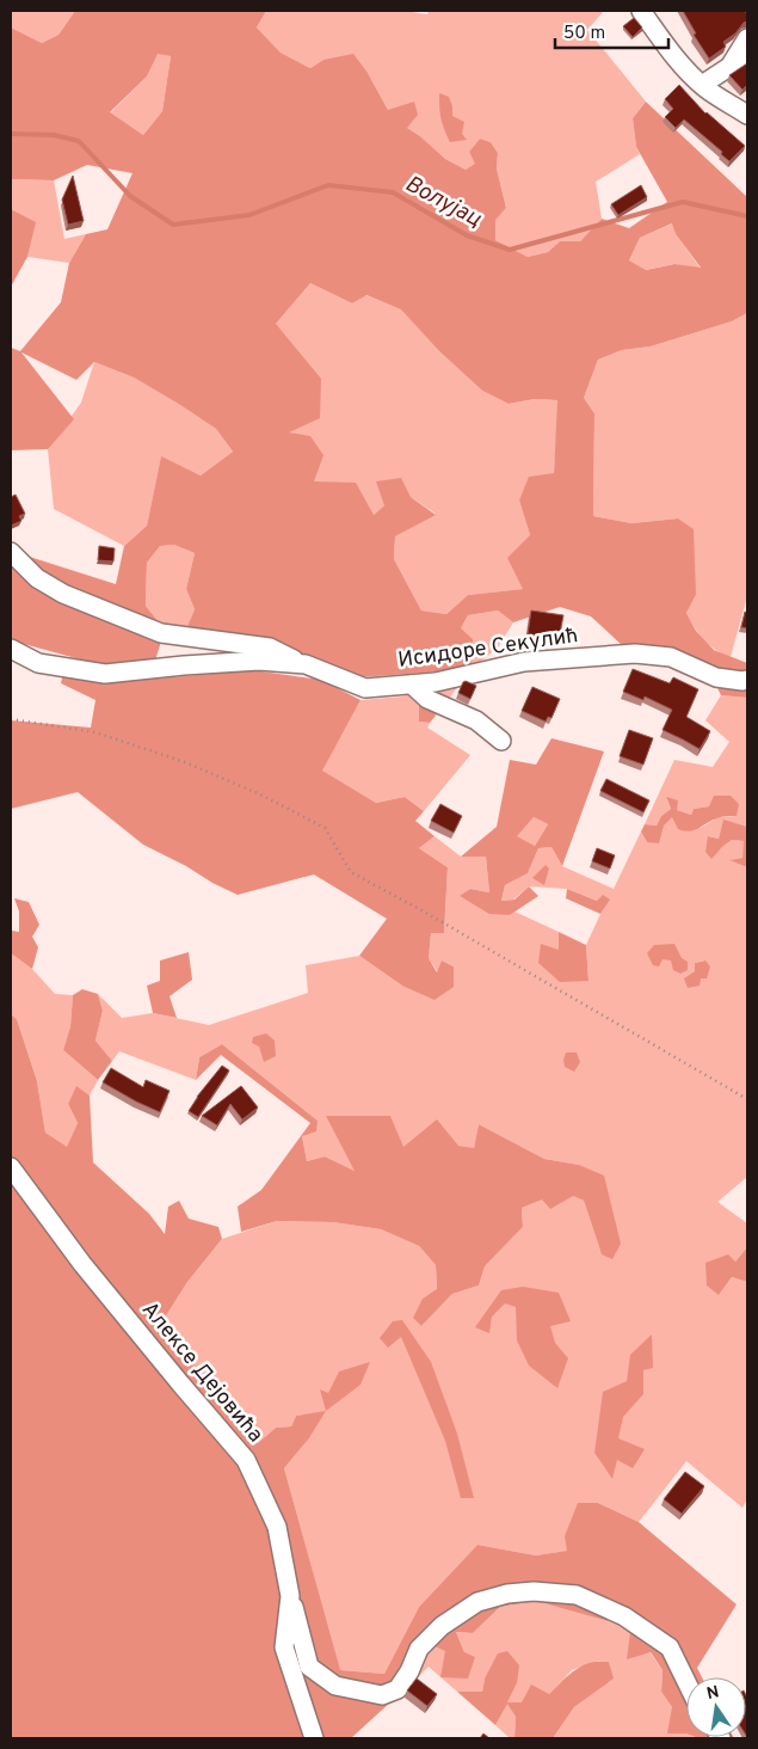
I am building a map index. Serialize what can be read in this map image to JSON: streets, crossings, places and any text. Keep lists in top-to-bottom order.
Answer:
{
  "streets": {
    "street": ["Исидоре Секулић", "Алексе Дејовића"]
  },
  "water": ["Волујац"],
  "scale_bar": "50 m",
  "north": "top"
}
